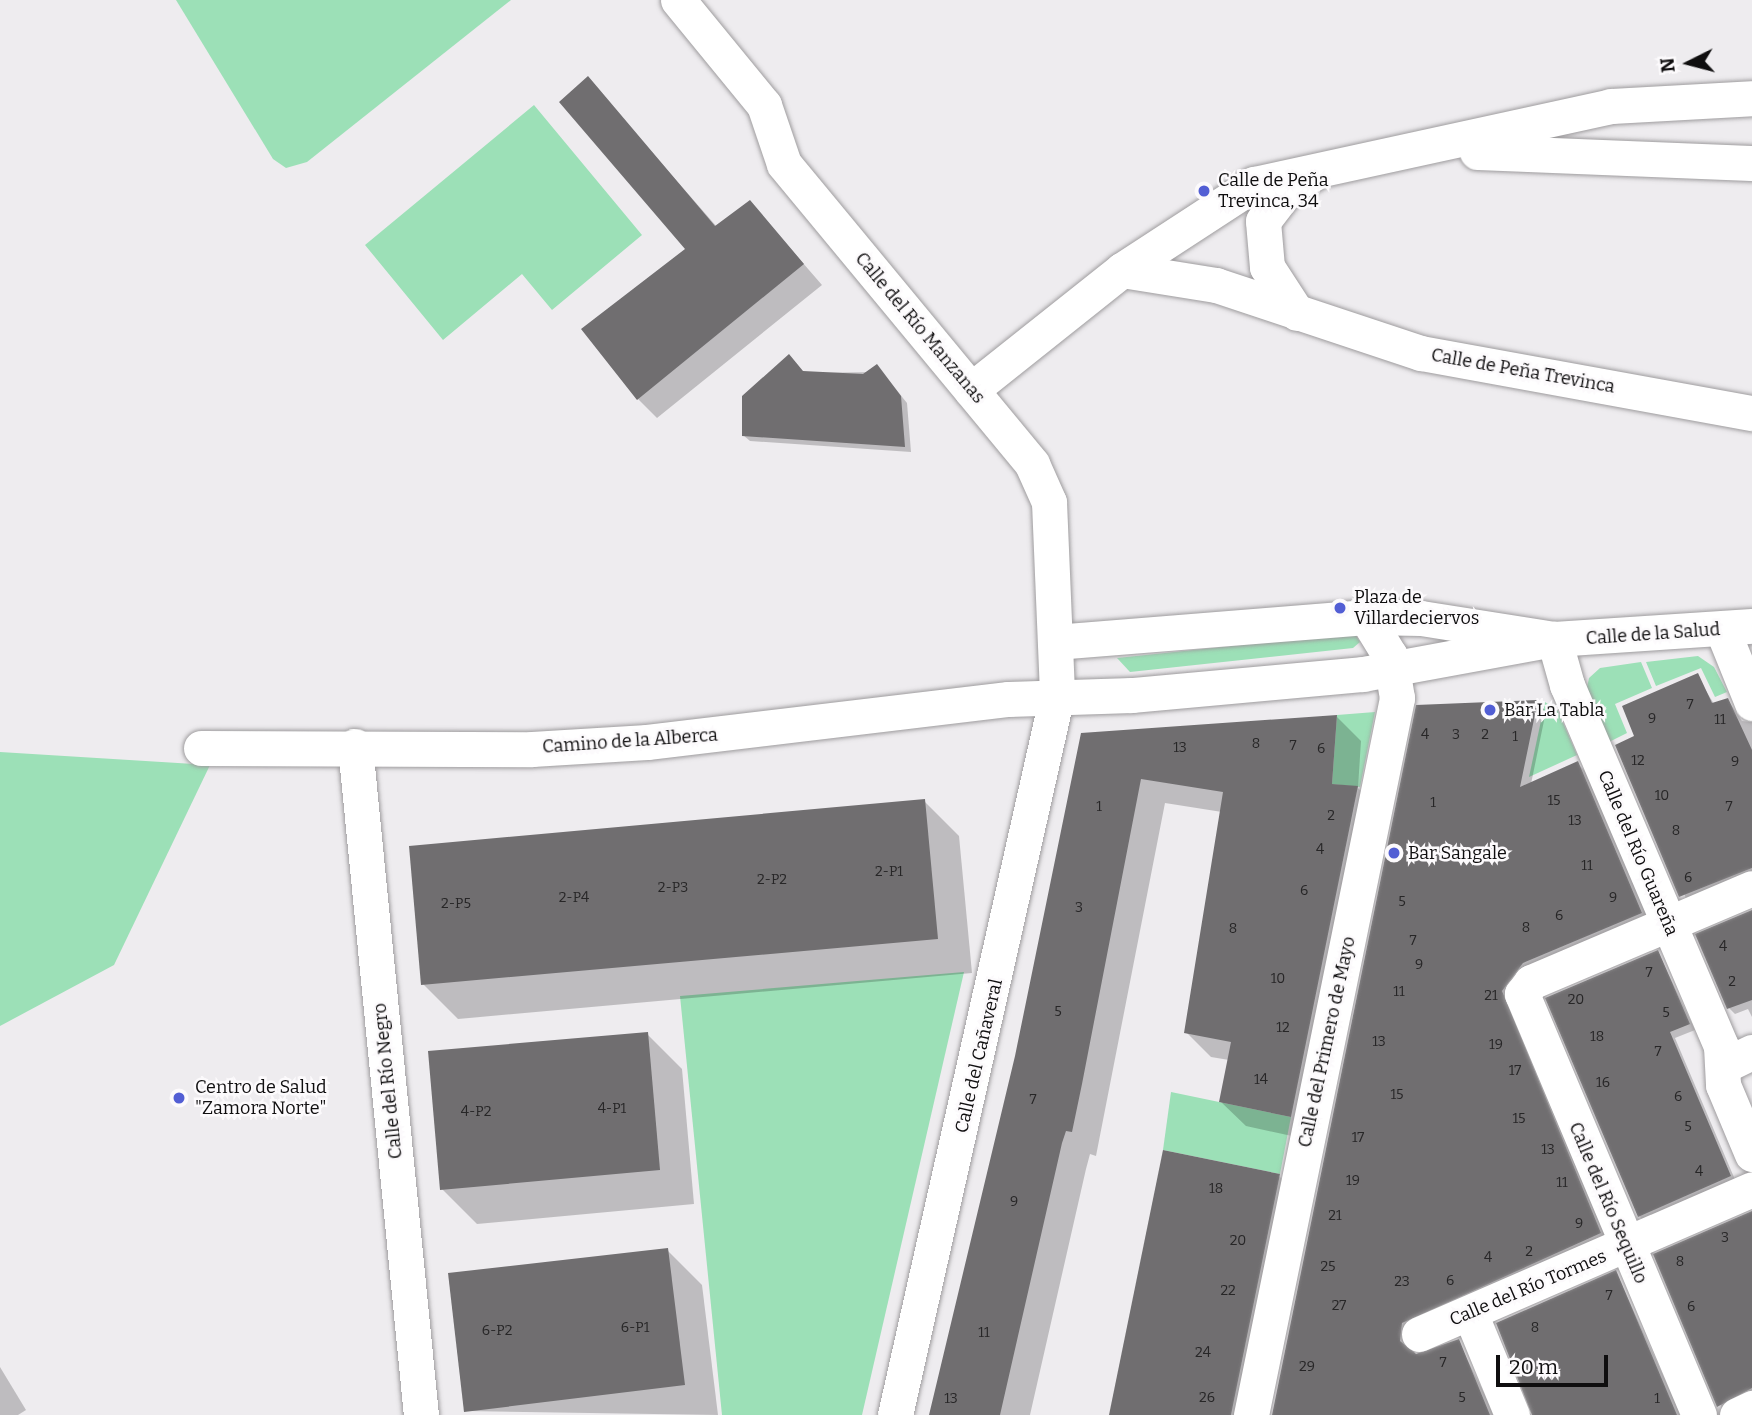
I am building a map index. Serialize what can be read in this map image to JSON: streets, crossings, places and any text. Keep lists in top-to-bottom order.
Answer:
{
  "streets": {
    "street": [
      "Calle del Río Manzanas",
      "Calle de Peña Trevinca",
      "Calle de la Salud",
      "Camino de la Alberca",
      "Calle del Río Guareña",
      "Calle del Primero de Mayo",
      "Calle del Cañaveral",
      "Calle del Río Negro",
      "Calle del Río Sequillo",
      "Calle del Río Tormes"
    ]
  },
  "crossings": [
    ["Calle del Río Manzanas", "Camino de la Alberca"],
    ["Calle del Río Manzanas", "Calle del Cañaveral"],
    ["Calle de la Salud", "Calle del Río Guareña"],
    ["Camino de la Alberca", "Calle del Cañaveral"],
    ["Camino de la Alberca", "Calle del Río Negro"],
    ["Calle del Río Guareña", "Calle del Río Sequillo"],
    ["Calle del Río Sequillo", "Calle del Río Tormes"]
  ],
  "places": [
    "Calle de Peña Trevinca, 34",
    "Plaza de Villardeciervos",
    "Bar La Tabla",
    "Bar Sangale",
    "Centro de Salud \"Zamora Norte\""
  ],
  "house_numbers": [
    "7",
    "9",
    "11",
    "4",
    "3",
    "2",
    "1",
    "8",
    "7",
    "13",
    "6",
    "12",
    "9",
    "10",
    "15",
    "1",
    "1",
    "7",
    "2",
    "13",
    "8",
    "4",
    "11",
    "2-P1",
    "6",
    "2-P2",
    "2-P3",
    "6",
    "2-P4",
    "9",
    "5",
    "2-P5",
    "3",
    "6",
    "8",
    "8",
    "7",
    "4",
    "9",
    "7",
    "10",
    "2",
    "11",
    "21",
    "20",
    "5",
    "5",
    "12",
    "18",
    "13",
    "19",
    "7",
    "17",
    "14",
    "16",
    "15",
    "6",
    "7",
    "4-P1",
    "4-P2",
    "15",
    "5",
    "17",
    "13",
    "4",
    "19",
    "11",
    "18",
    "9",
    "21",
    "9",
    "3",
    "20",
    "2",
    "4",
    "8",
    "25",
    "6",
    "23",
    "22",
    "7",
    "27",
    "6",
    "6-P1",
    "8",
    "6-P2",
    "11",
    "24",
    "7",
    "29",
    "26",
    "5",
    "13",
    "1"
  ],
  "scale_bar": "20 m",
  "north": "left"
}
